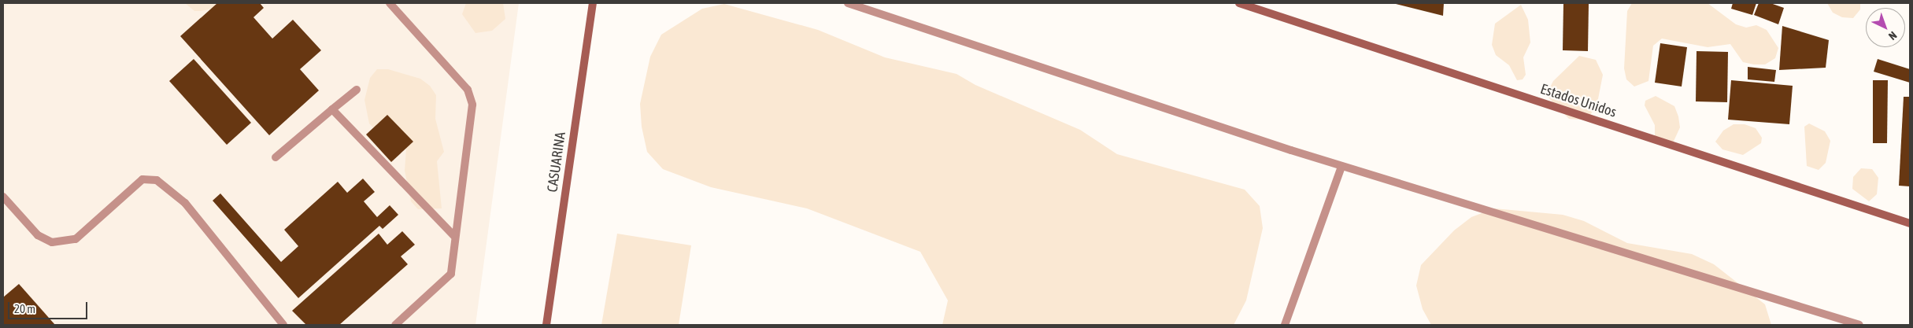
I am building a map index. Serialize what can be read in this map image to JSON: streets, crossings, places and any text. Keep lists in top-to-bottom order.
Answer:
{
  "streets": {
    "street": ["Estados Unidos", "CASUARINA"]
  },
  "scale_bar": "20 m",
  "north": "bottom right"
}
